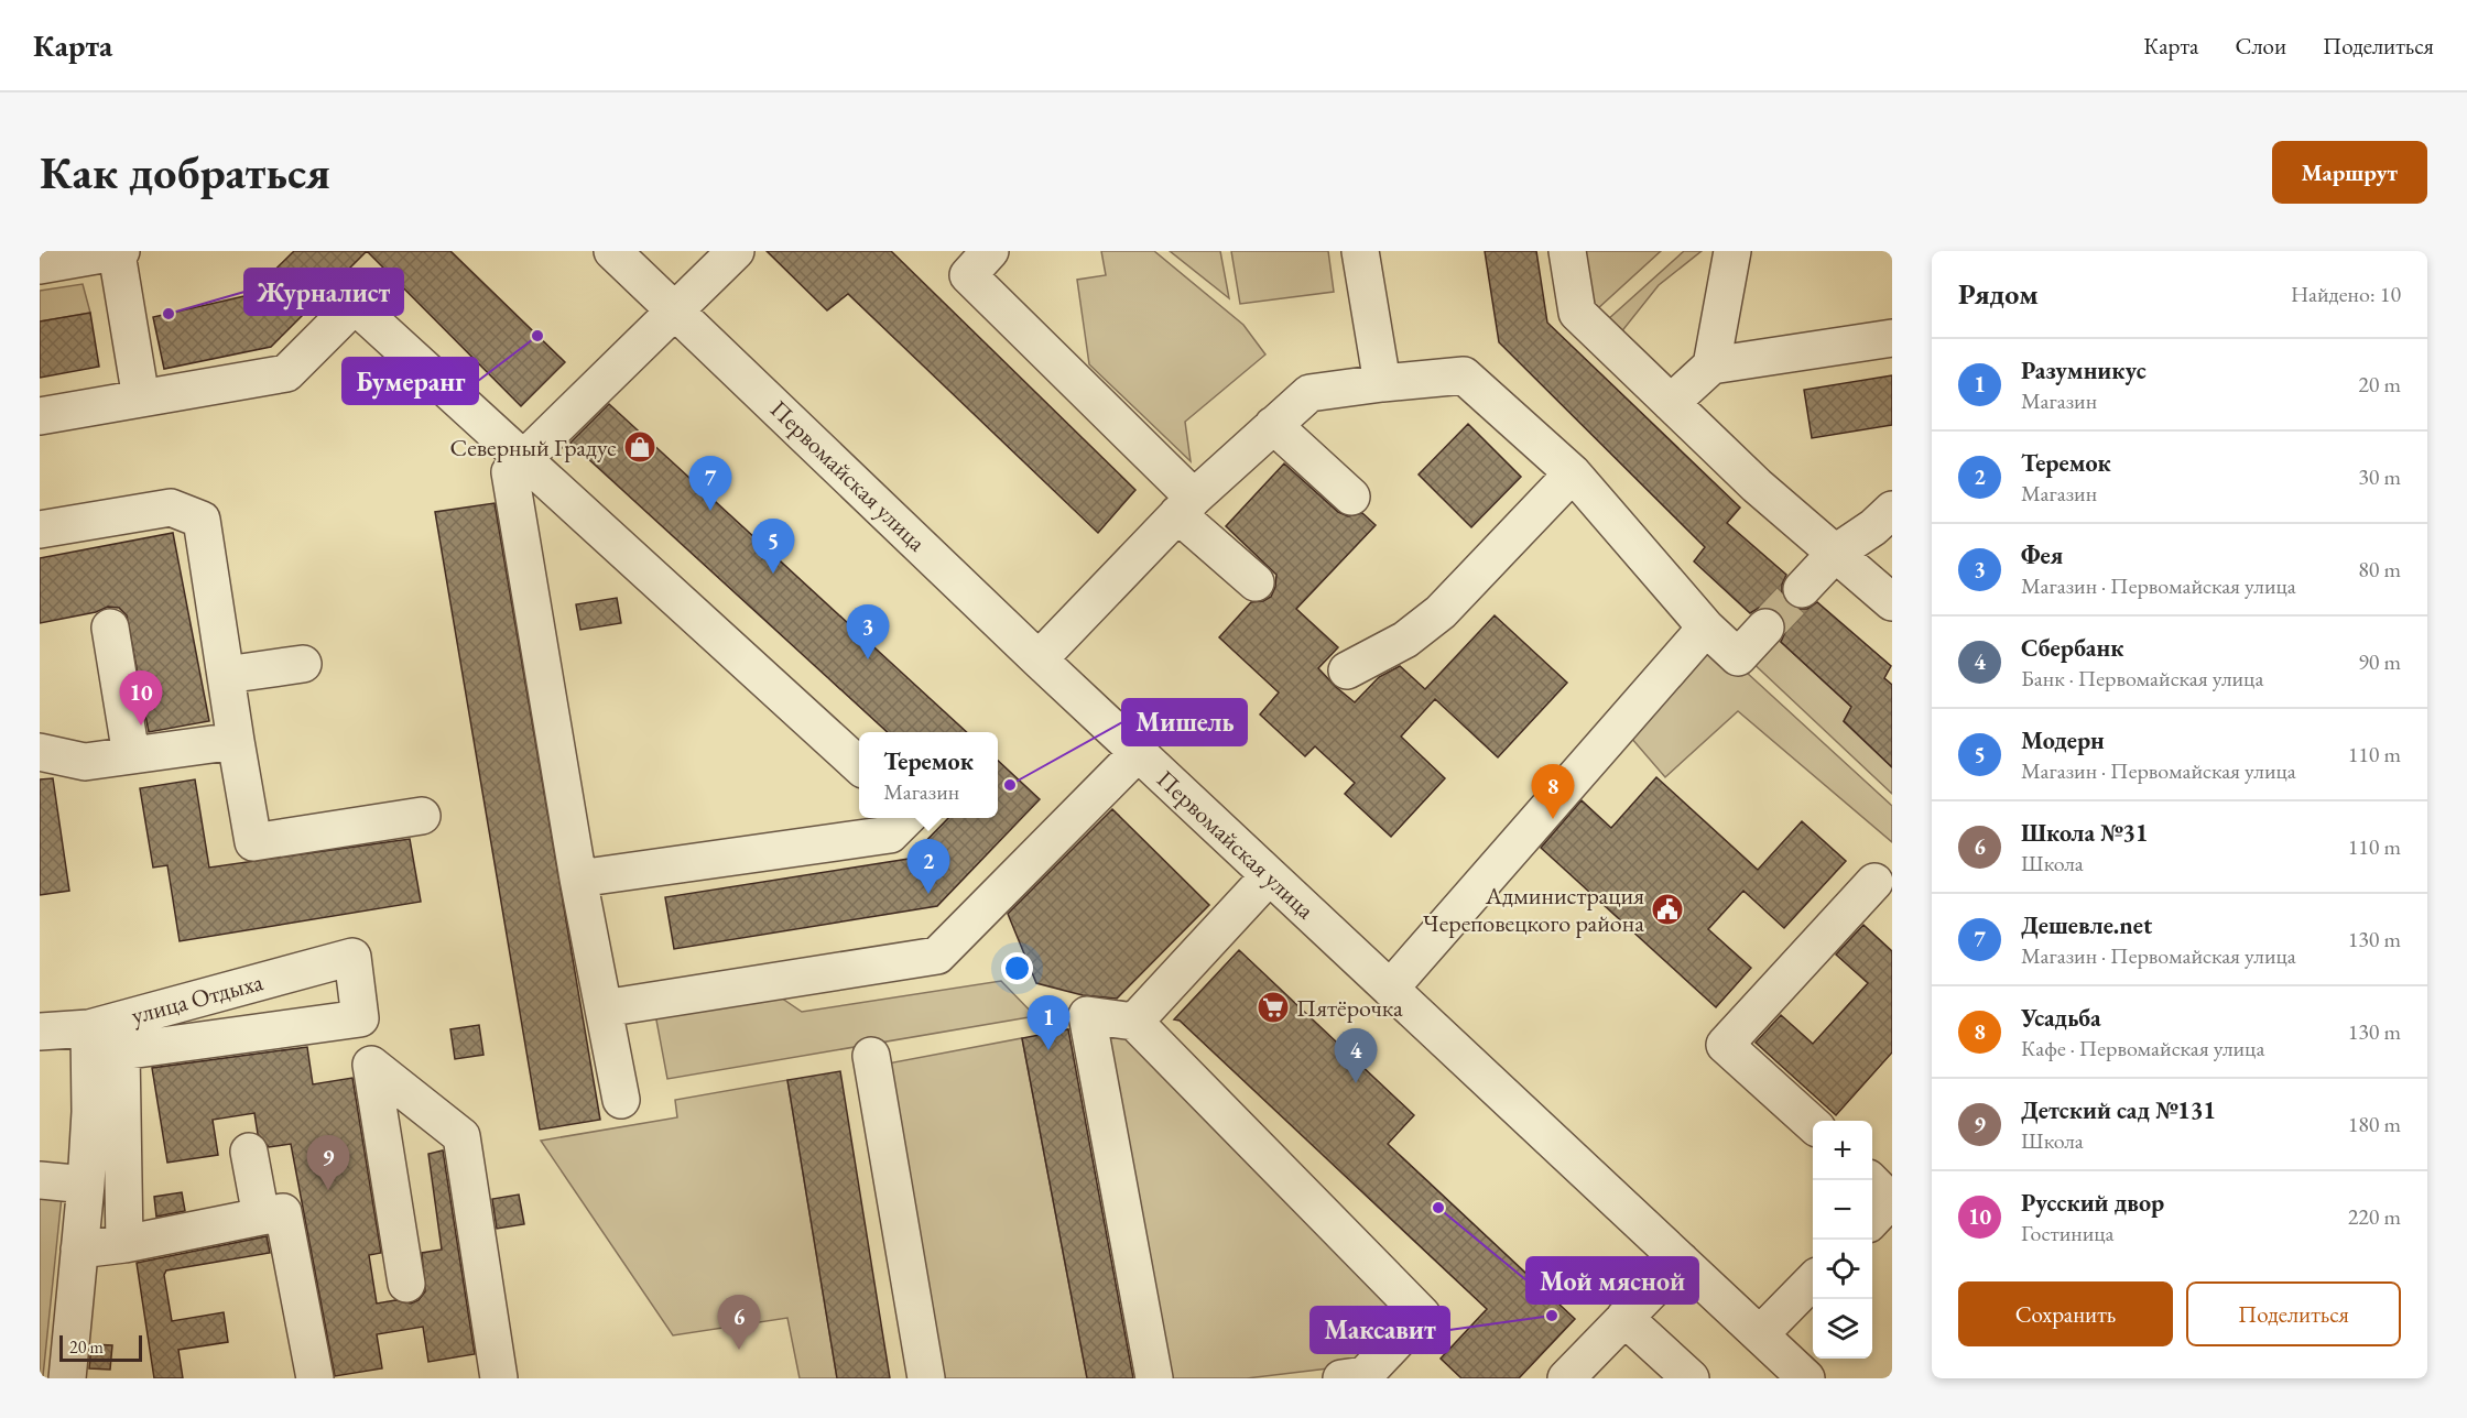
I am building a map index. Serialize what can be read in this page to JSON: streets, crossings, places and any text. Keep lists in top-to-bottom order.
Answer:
{
  "streets": {
    "street": ["Первомайская улица", "улица Отдыха"]
  },
  "places": {
    "other": [
      "Журналист",
      "Бумеранг",
      "Мишель",
      "Мой мясной",
      "Максавит"
    ],
    "shop": ["Северный Градус"],
    "public building": ["Администрация Череповецкого района"],
    "supermarket": ["Пятёрочка"]
  },
  "scale_bar": "20 m",
  "page": {
    "header": "Карта",
    "nav": ["Карта", "Слои", "Поделиться"],
    "buttons": [
      "Маршрут",
      ["Сохранить", "Поделиться"]
    ],
    "title": "Как добраться",
    "heading": ["Рядом", "Найдено: 10"],
    "list": [
      {
        "mark": "1",
        "name": "Разумникус",
        "note": "Магазин",
        "value": "20 m"
      },
      {
        "mark": "2",
        "name": "Теремок",
        "note": "Магазин",
        "value": "30 m"
      },
      {
        "mark": "3",
        "name": "Фея",
        "note": "Магазин · Первомайская улица",
        "value": "80 m"
      },
      {
        "mark": "4",
        "name": "Сбербанк",
        "note": "Банк · Первомайская улица",
        "value": "90 m"
      },
      {
        "mark": "5",
        "name": "Модерн",
        "note": "Магазин · Первомайская улица",
        "value": "110 m"
      },
      {
        "mark": "6",
        "name": "Школа №31",
        "note": "Школа",
        "value": "110 m"
      },
      {
        "mark": "7",
        "name": "Дешевле.net",
        "note": "Магазин · Первомайская улица",
        "value": "130 m"
      },
      {
        "mark": "8",
        "name": "Усадьба",
        "note": "Кафе · Первомайская улица",
        "value": "130 m"
      },
      {
        "mark": "9",
        "name": "Детский сад №131",
        "note": "Школа",
        "value": "180 m"
      },
      {
        "mark": "10",
        "name": "Русский двор",
        "note": "Гостиница",
        "value": "220 m"
      }
    ],
    "pins": [
      "7",
      "5",
      "3",
      "10",
      "8",
      "2",
      "1",
      "4",
      "9",
      "6"
    ],
    "popup": ["Теремок", "Магазин"],
    "map_buttons": ["+", "−"],
    "scale": "20 m"
  }
}
